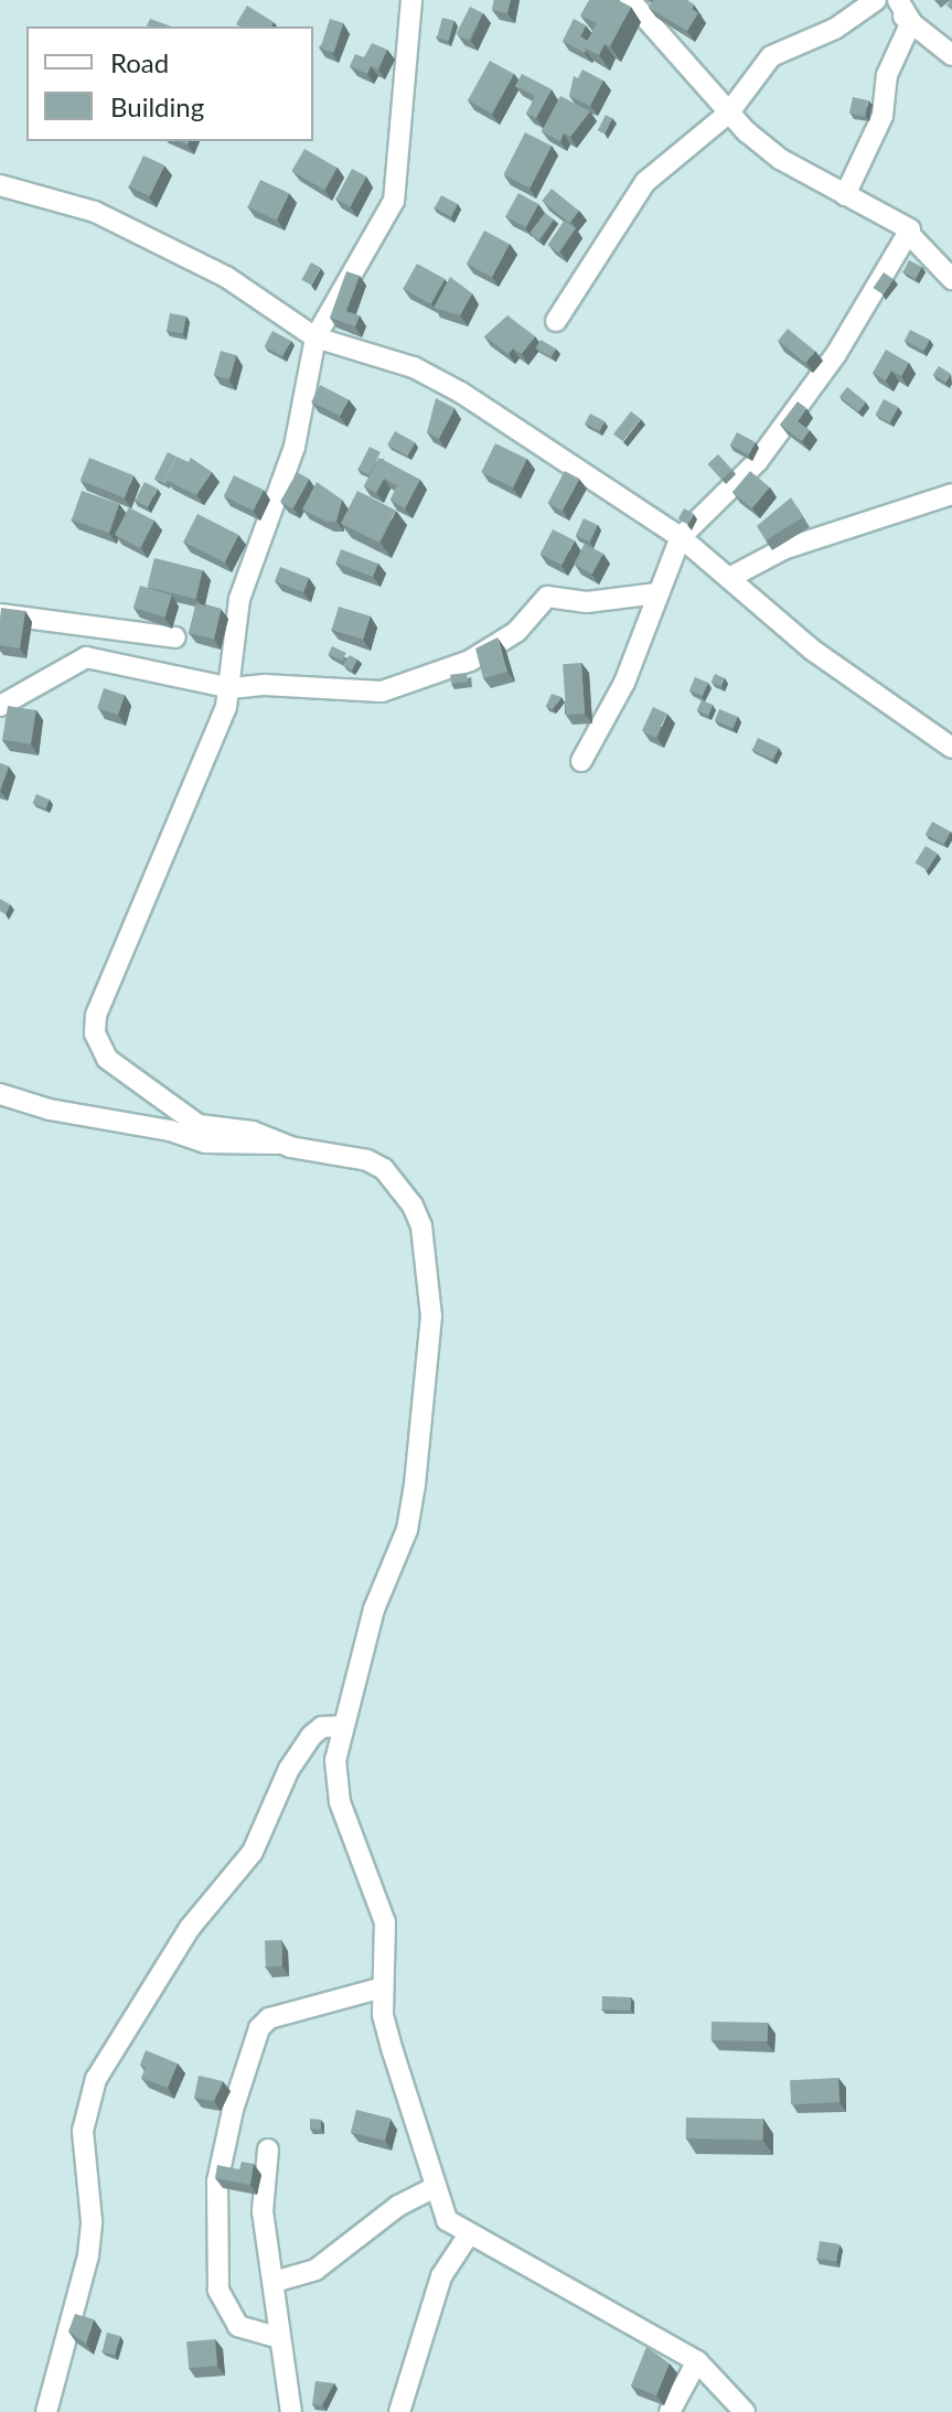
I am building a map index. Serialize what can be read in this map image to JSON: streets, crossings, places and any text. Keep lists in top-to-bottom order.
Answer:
{
  "legend": ["Road", "Building"]
}
